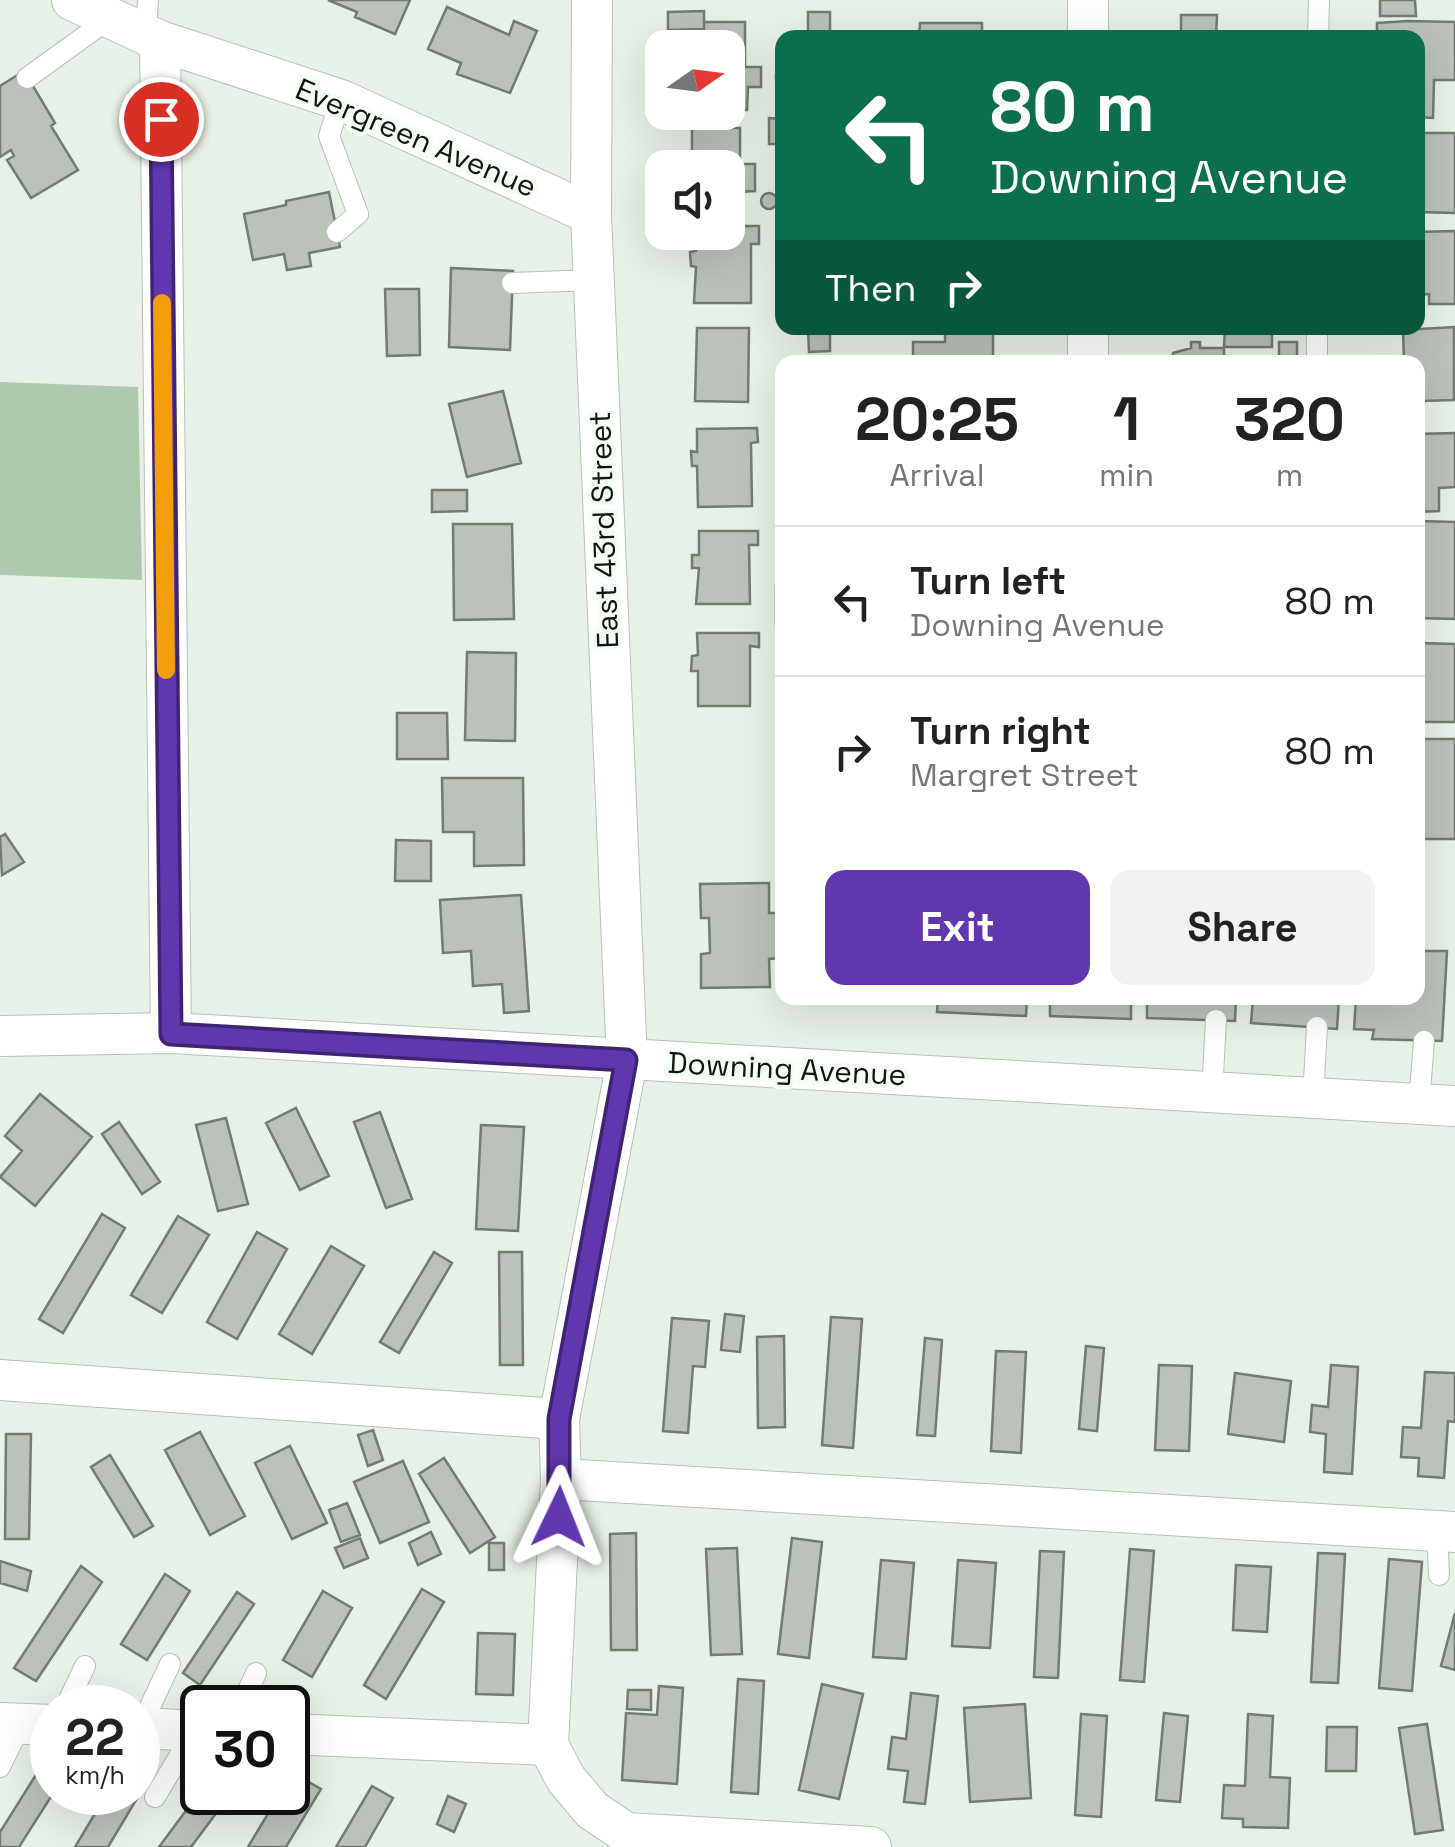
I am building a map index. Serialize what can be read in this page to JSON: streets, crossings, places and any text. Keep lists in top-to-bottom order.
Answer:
{
  "streets": {
    "street": ["Evergreen Avenue", "East 43rd Street", "Downing Avenue"]
  },
  "crossings": [
    ["Evergreen Avenue", "East 43rd Street"],
    ["East 43rd Street", "Downing Avenue"]
  ],
  "north": "right",
  "page": {
    "turn": ["80 m", "Downing Avenue"],
    "then": "Then",
    "eta": [
      "20:25",
      "Arrival",
      "1",
      "min",
      "320",
      "m"
    ],
    "list": [
      {
        "name": "Turn left",
        "note": "Downing Avenue",
        "value": "80 m"
      },
      {
        "name": "Turn right",
        "note": "Margret Street",
        "value": "80 m"
      }
    ],
    "buttons": ["Exit", "Share"],
    "speed": "22 km/h",
    "limit": "30"
  }
}
